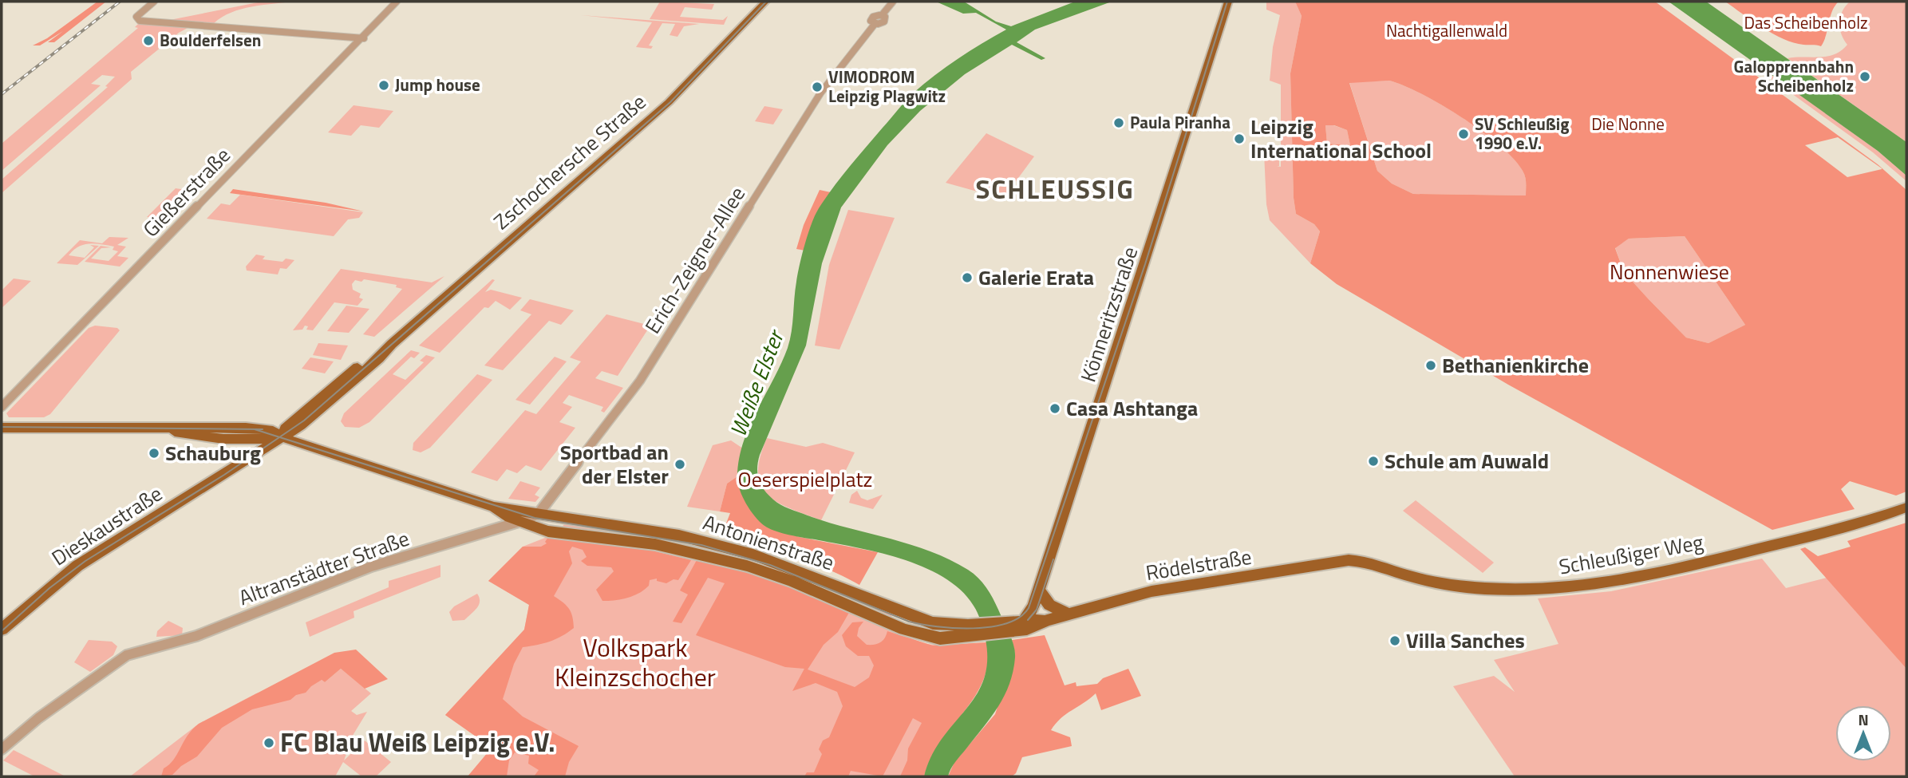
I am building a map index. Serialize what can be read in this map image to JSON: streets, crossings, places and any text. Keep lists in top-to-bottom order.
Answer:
{
  "streets": {
    "main road": [
      "Zschochersche Straße",
      "Könneritzstraße",
      "Dieskaustraße",
      "Antonienstraße",
      "Schleußiger Weg",
      "Rödelstraße"
    ],
    "street": ["Gießerstraße", "Erich-Zeigner-Allee", "Altranstädter Straße"]
  },
  "crossings": [
    ["Zschochersche Straße", "Dieskaustraße"],
    ["Zschochersche Straße", "Antonienstraße"],
    ["Erich-Zeigner-Allee", "Antonienstraße"],
    ["Erich-Zeigner-Allee", "Altranstädter Straße"],
    ["Könneritzstraße", "Antonienstraße"],
    ["Könneritzstraße", "Rödelstraße"],
    ["Dieskaustraße", "Antonienstraße"],
    ["Antonienstraße", "Rödelstraße"],
    ["Antonienstraße", "Altranstädter Straße"],
    ["Schleußiger Weg", "Rödelstraße"]
  ],
  "districts": ["SCHLEUSSIG"],
  "water": ["Weiße Elster"],
  "parks": [
    "Das Scheibenholz",
    "Nachtigallenwald",
    "Die Nonne",
    "Nonnenwiese",
    "Oeserspielplatz",
    "Volkspark Kleinzschocher"
  ],
  "places": [
    "Boulderfelsen",
    "Galopprennbahn Scheibenholz",
    "Jump house",
    "VIMODROM Leipzig Plagwitz",
    "Paula Piranha",
    "SV Schleußig 1990 e.V.",
    "Leipzig International School",
    "Galerie Erata",
    "Bethanienkirche",
    "Casa Ashtanga",
    "Schauburg",
    "Schule am Auwald",
    "Sportbad an der Elster",
    "Villa Sanches",
    "FC Blau Weiß Leipzig e.V."
  ],
  "north": "top"
}
